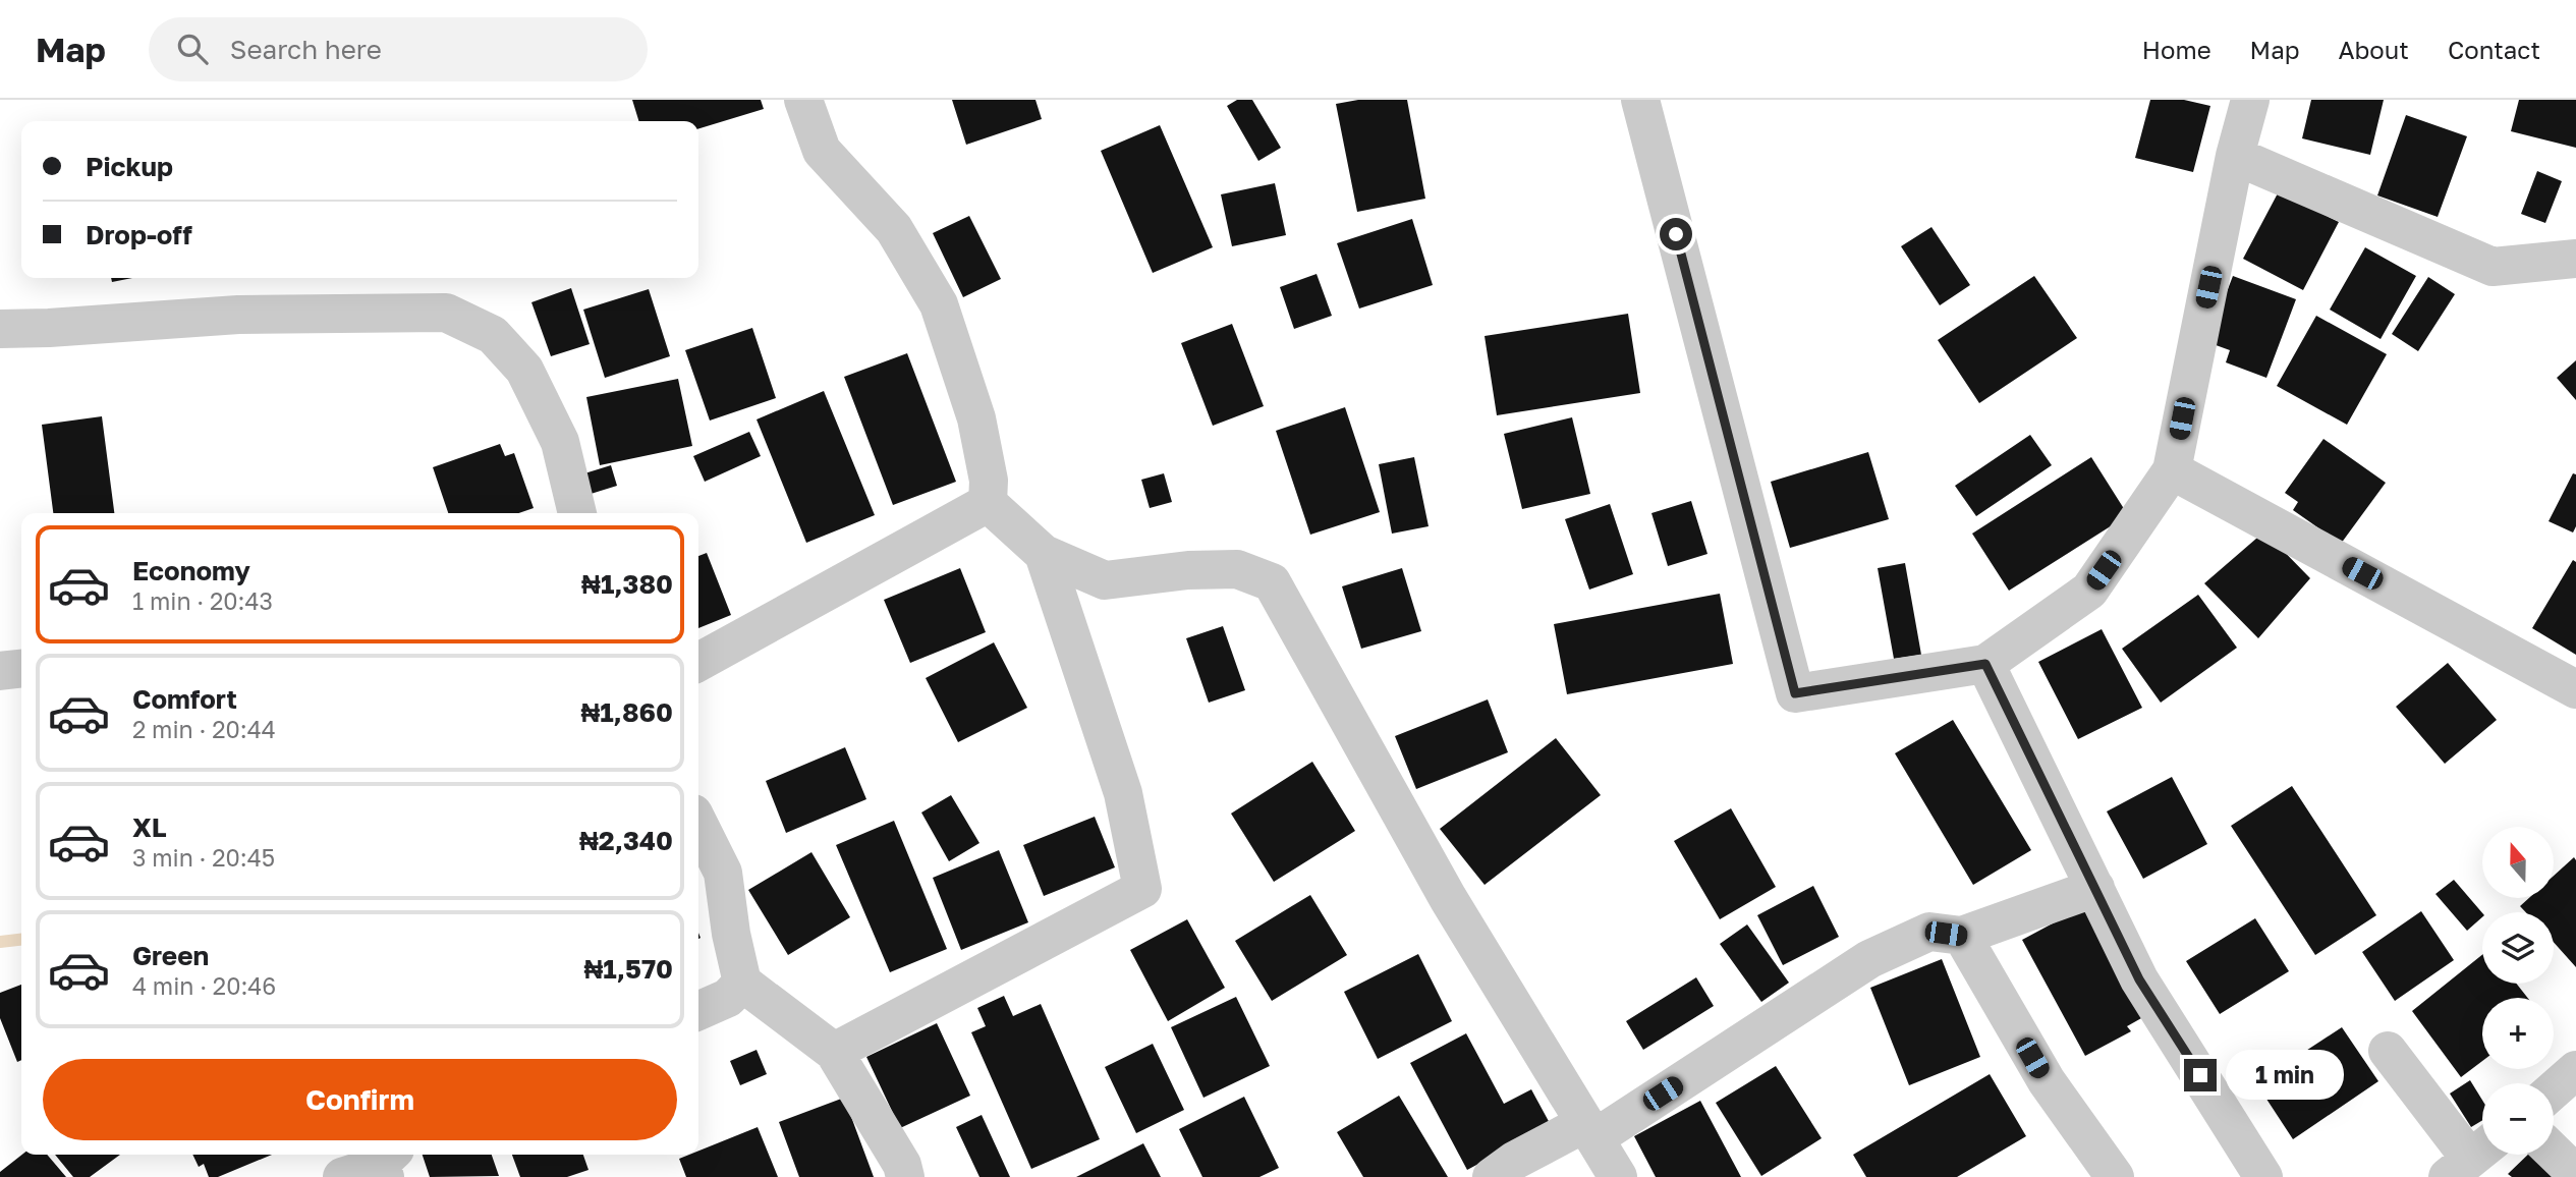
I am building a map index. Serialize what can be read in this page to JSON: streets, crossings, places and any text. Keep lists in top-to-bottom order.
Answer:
{
  "north": "top",
  "page": {
    "header": "Map",
    "search": "Search here",
    "nav": [
      "Home",
      "Map",
      "About",
      "Contact"
    ],
    "banner": ["Pickup", "Drop-off"],
    "list": [
      {
        "name": "Economy",
        "note": "1 min · 20:43",
        "value": "₦1,380"
      },
      {
        "name": "Comfort",
        "note": "2 min · 20:44",
        "value": "₦1,860"
      },
      {
        "name": "XL",
        "note": "3 min · 20:45",
        "value": "₦2,340"
      },
      {
        "name": "Green",
        "note": "4 min · 20:46",
        "value": "₦1,570"
      }
    ],
    "map_buttons": ["+", "−"],
    "buttons": "Confirm",
    "bubble": "1 min"
  }
}
